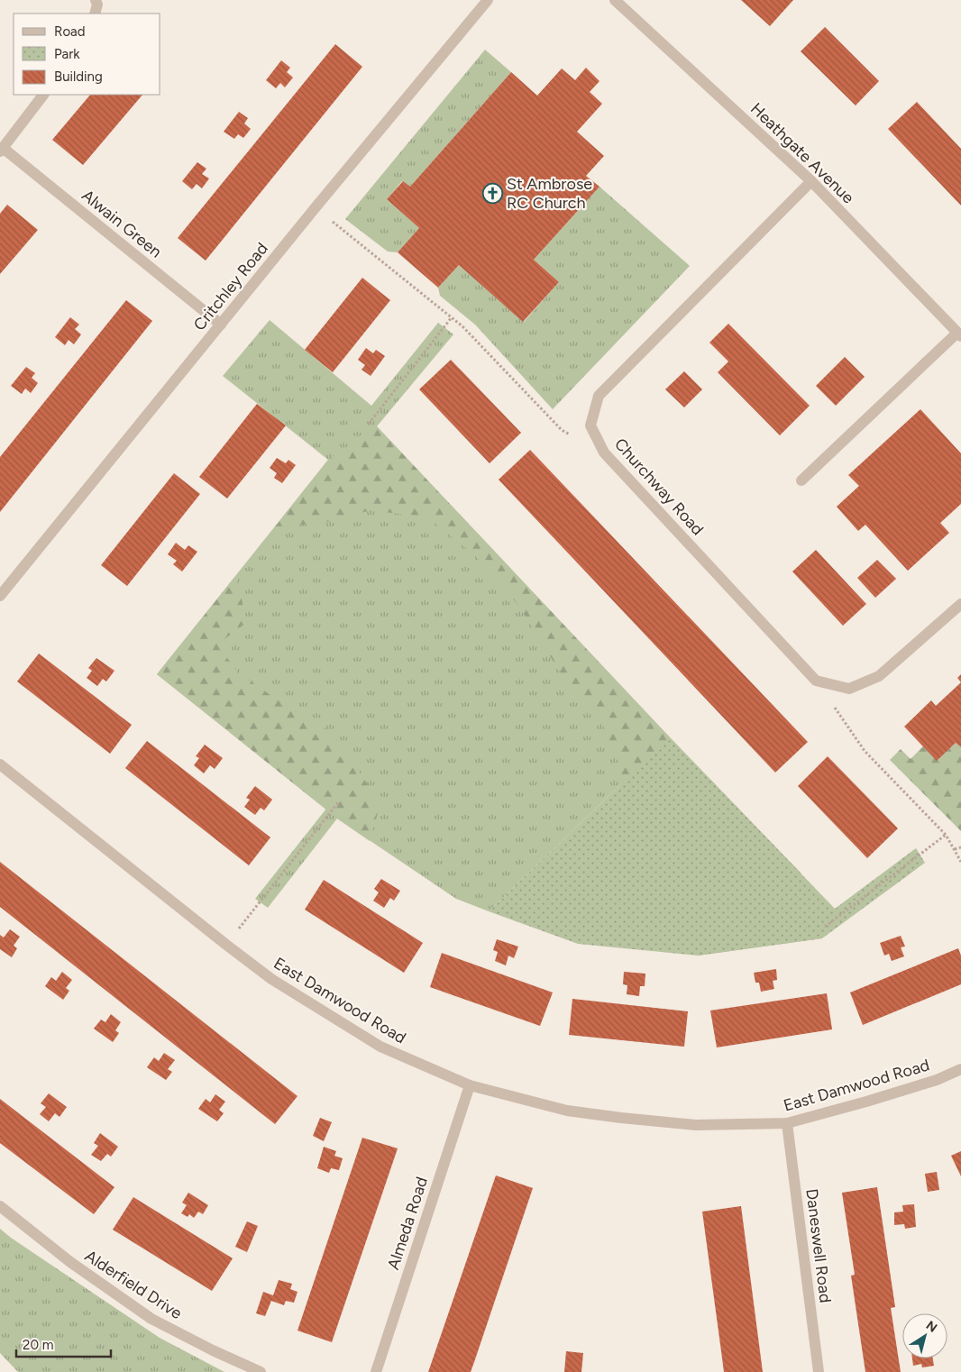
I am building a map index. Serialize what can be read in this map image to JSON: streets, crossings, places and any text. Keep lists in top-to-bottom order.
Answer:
{
  "streets": {
    "street": [
      "Heathgate Avenue",
      "Alwain Green",
      "Critchley Road",
      "Churchway Road",
      "East Damwood Road",
      "Almeda Road",
      "Daneswell Road",
      "Alderfield Drive"
    ]
  },
  "crossings": [
    ["Heathgate Avenue", "Churchway Road"],
    ["Alwain Green", "Critchley Road"],
    ["East Damwood Road", "Almeda Road"],
    ["East Damwood Road", "Daneswell Road"]
  ],
  "places": {
    "church": ["St Ambrose RC Church"]
  },
  "legend": ["Road", "Park", "Building"],
  "scale_bar": "20 m",
  "north": "top right"
}
